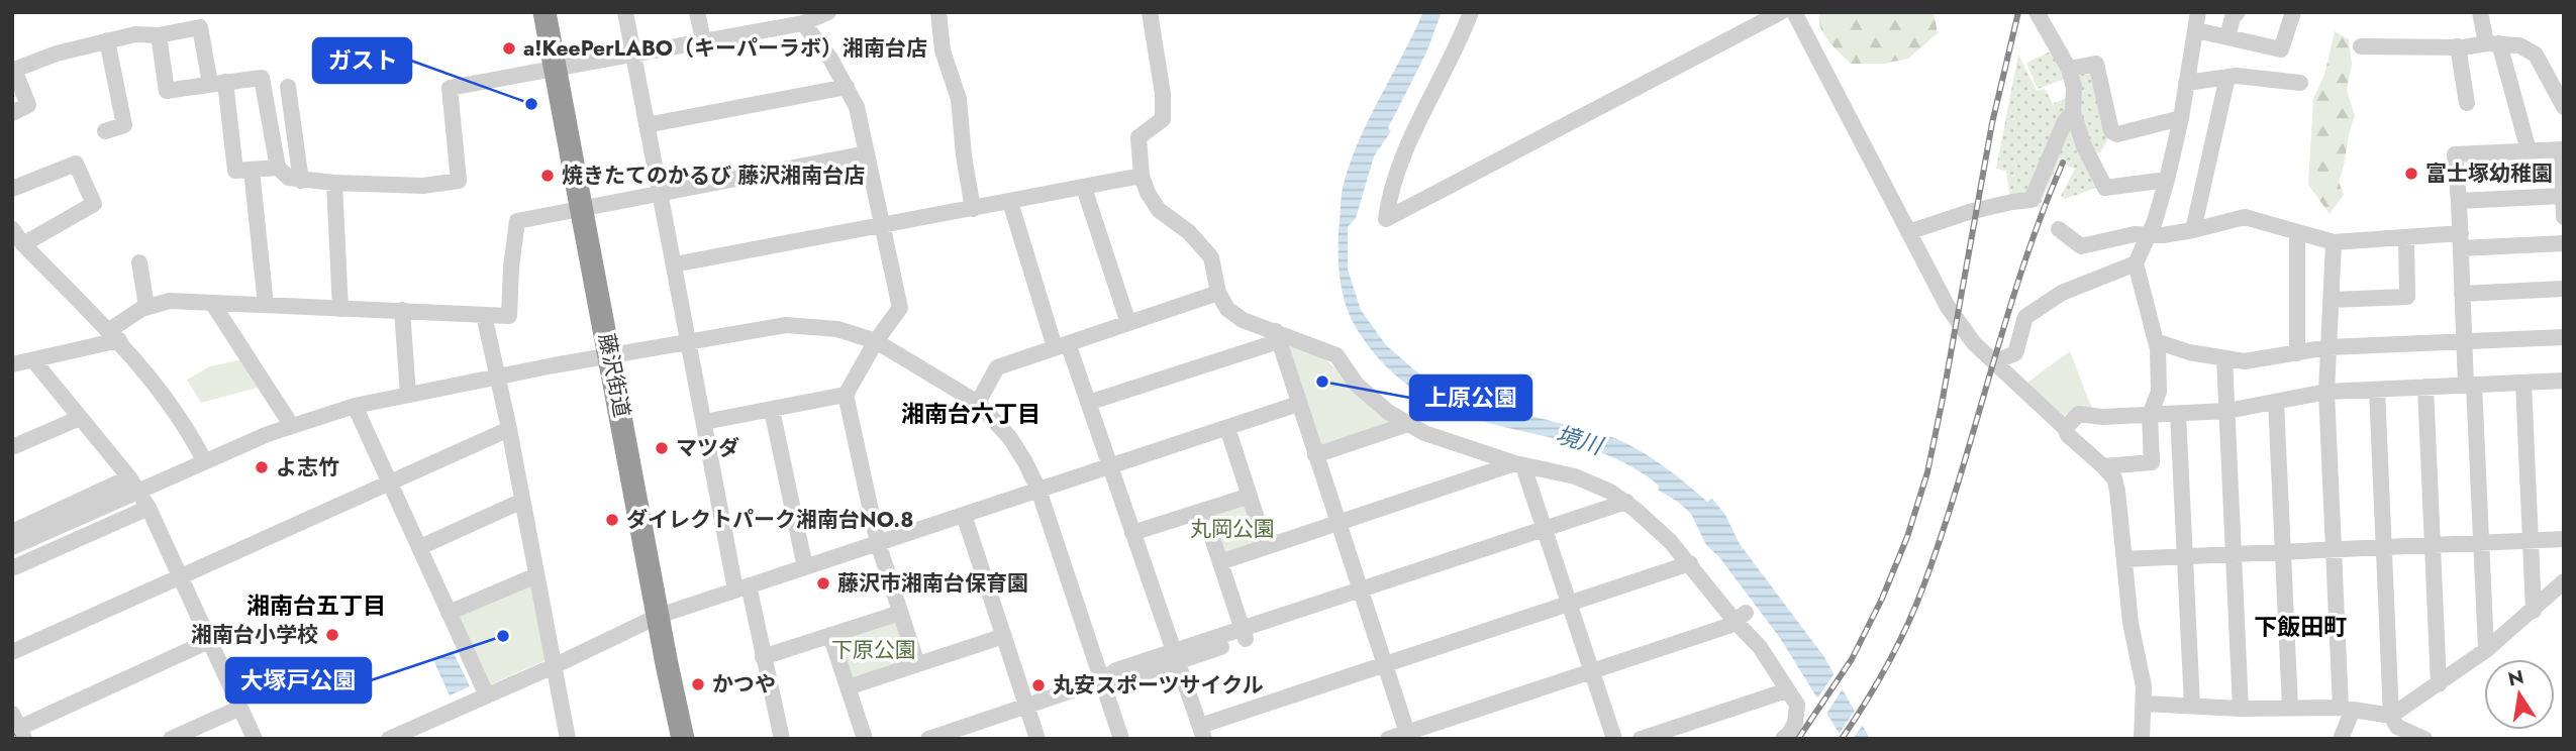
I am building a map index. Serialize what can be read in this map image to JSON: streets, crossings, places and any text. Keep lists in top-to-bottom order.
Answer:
{
  "streets": {
    "highway": ["藤沢街道"]
  },
  "districts": ["湘南台六丁目", "湘南台五丁目", "下飯田町"],
  "water": ["境川"],
  "parks": ["丸岡公園", "下原公園"],
  "places": [
    "a!KeePerLABO（キーパーラボ）湘南台店",
    "ガスト",
    "富士塚幼稚園",
    "焼きたてのかるび 藤沢湘南台店",
    "上原公園",
    "マツダ",
    "よ志竹",
    "ダイレクトパーク湘南台NO.８",
    "藤沢市湘南台保育園",
    "湘南台小学校",
    "大塚戸公園",
    "かつや",
    "丸安スポーツサイクル"
  ],
  "north": "top"
}
